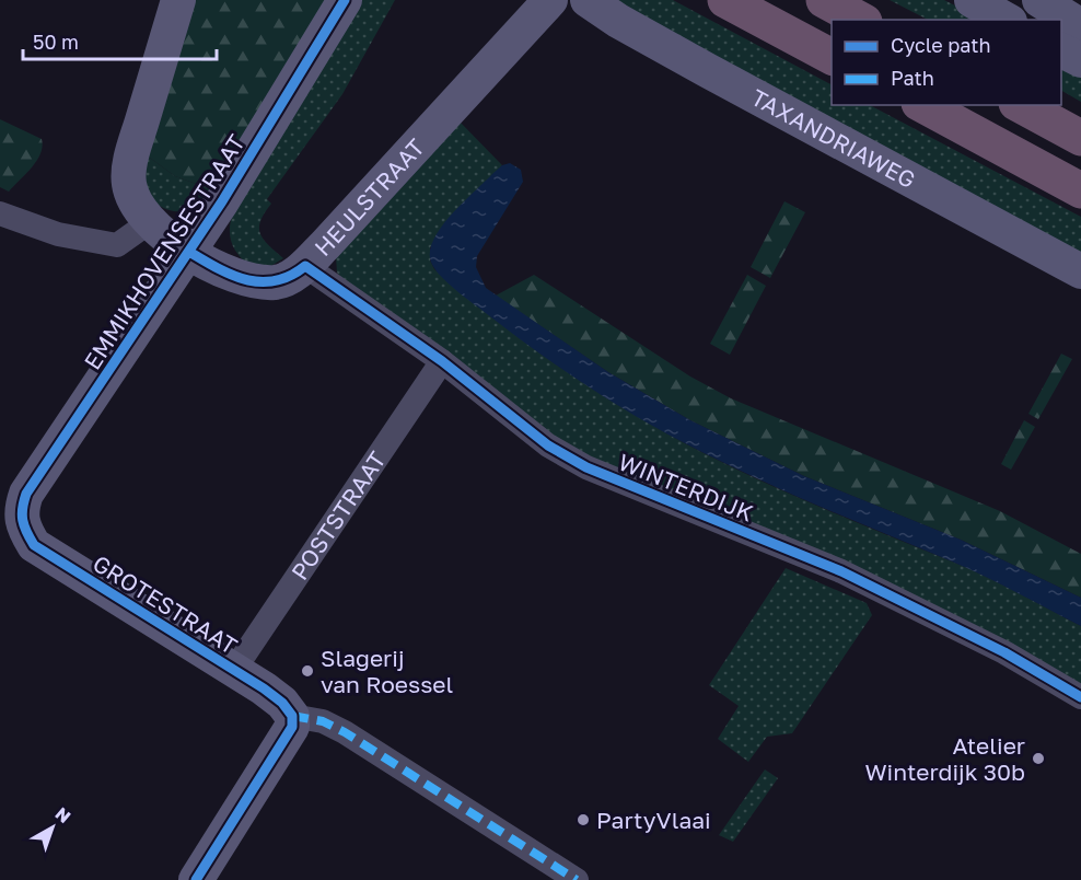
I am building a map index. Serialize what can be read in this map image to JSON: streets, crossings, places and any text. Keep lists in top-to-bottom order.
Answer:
{
  "streets": {
    "street": [
      "TAXANDRIAWEG",
      "HEULSTRAAT",
      "EMMIKHOVENSESTRAAT",
      "WINTERDIJK",
      "POSTSTRAAT",
      "GROTESTRAAT"
    ]
  },
  "crossings": [
    ["HEULSTRAAT", "EMMIKHOVENSESTRAAT"],
    ["HEULSTRAAT", "WINTERDIJK"],
    ["EMMIKHOVENSESTRAAT", "GROTESTRAAT"],
    ["WINTERDIJK", "POSTSTRAAT"],
    ["POSTSTRAAT", "GROTESTRAAT"]
  ],
  "places": ["Slagerij van Roessel", "Atelier Winterdijk 30b", "PartyVlaai"],
  "legend": ["Cycle path", "Path"],
  "scale_bar": "50 m",
  "north": "top right"
}
